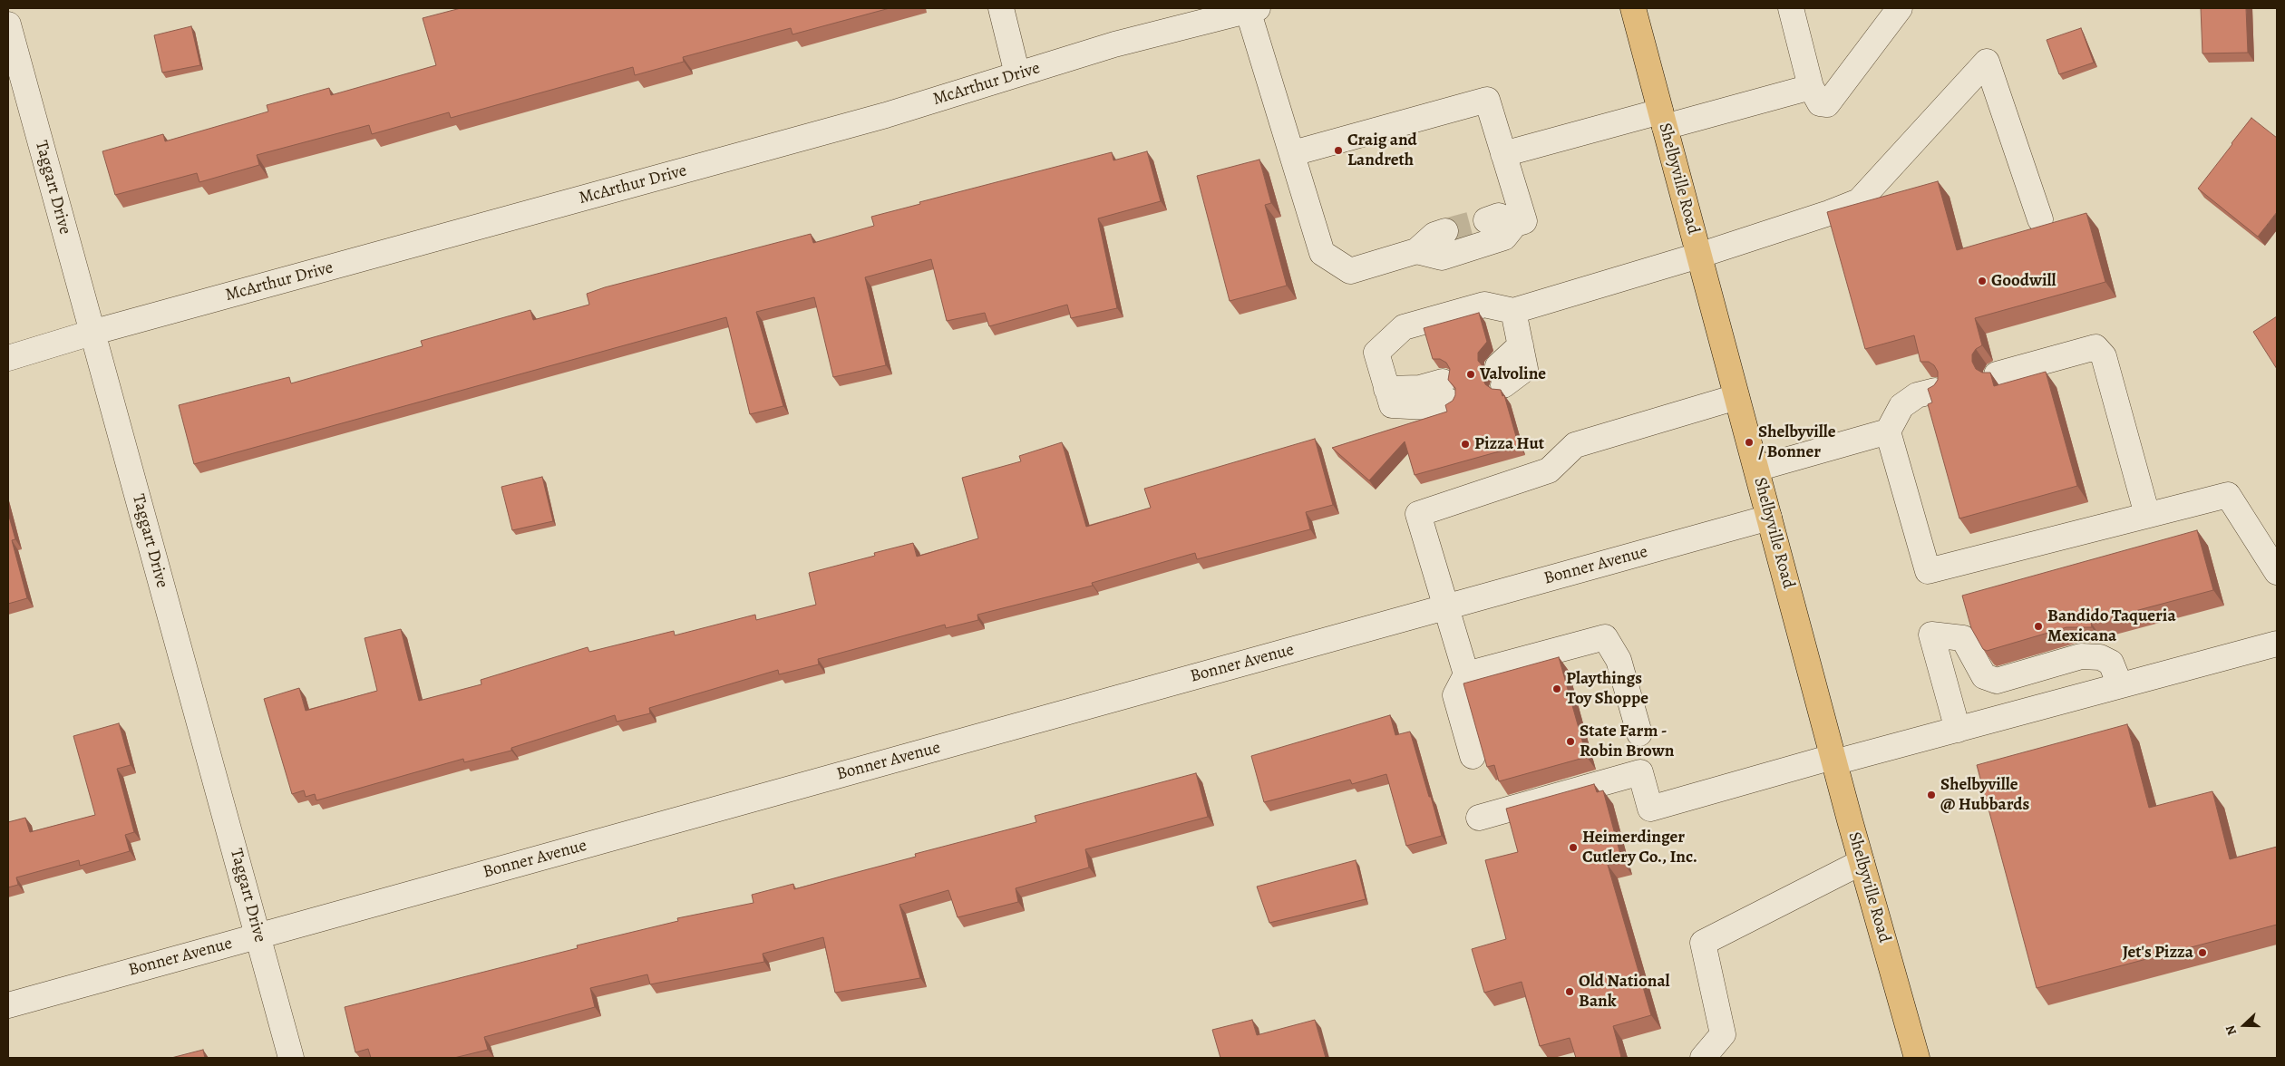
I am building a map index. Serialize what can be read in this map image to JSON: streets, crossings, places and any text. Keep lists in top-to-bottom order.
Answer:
{
  "streets": {
    "main road": ["Shelbyville Road"],
    "street": ["McArthur Drive", "Taggart Drive", "Bonner Avenue"]
  },
  "crossings": [
    ["McArthur Drive", "Taggart Drive"],
    ["Shelbyville Road", "Bonner Avenue"],
    ["Taggart Drive", "Bonner Avenue"]
  ],
  "places": [
    "Craig and Landreth",
    "Goodwill",
    "Valvoline",
    "Shelbyville / Bonner",
    "Pizza Hut",
    "Bandido Taqueria Mexicana",
    "Playthings Toy Shoppe",
    "State Farm - Robin Brown",
    "Shelbyville @ Hubbards",
    "Heimerdinger Cutlery Co., Inc.",
    "Jet's Pizza",
    "Old National Bank"
  ],
  "north": "left"
}
